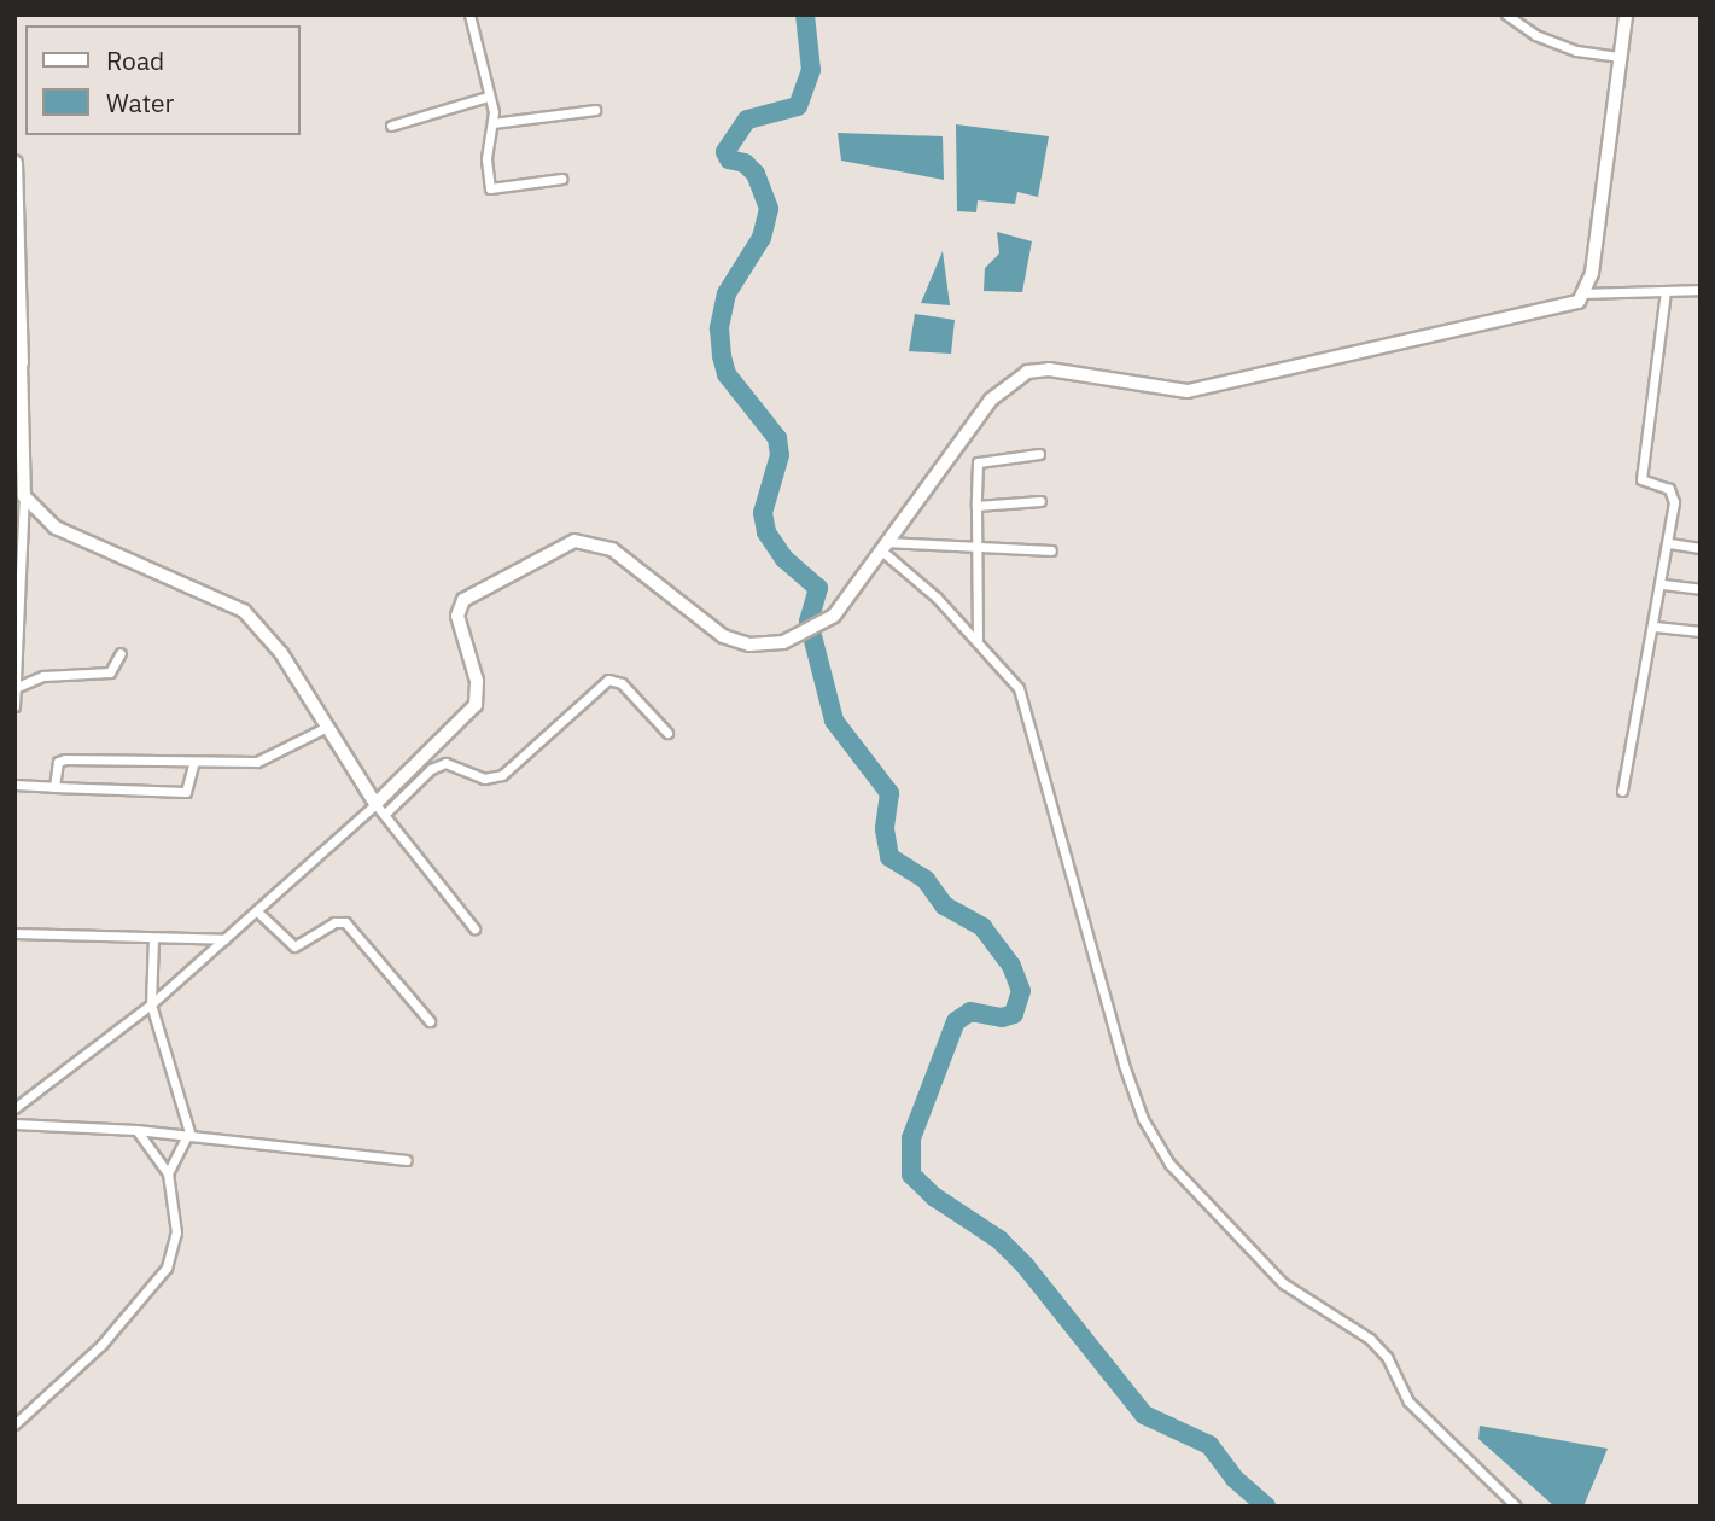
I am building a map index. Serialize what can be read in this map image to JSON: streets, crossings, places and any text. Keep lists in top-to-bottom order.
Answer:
{
  "legend": ["Road", "Water"]
}
